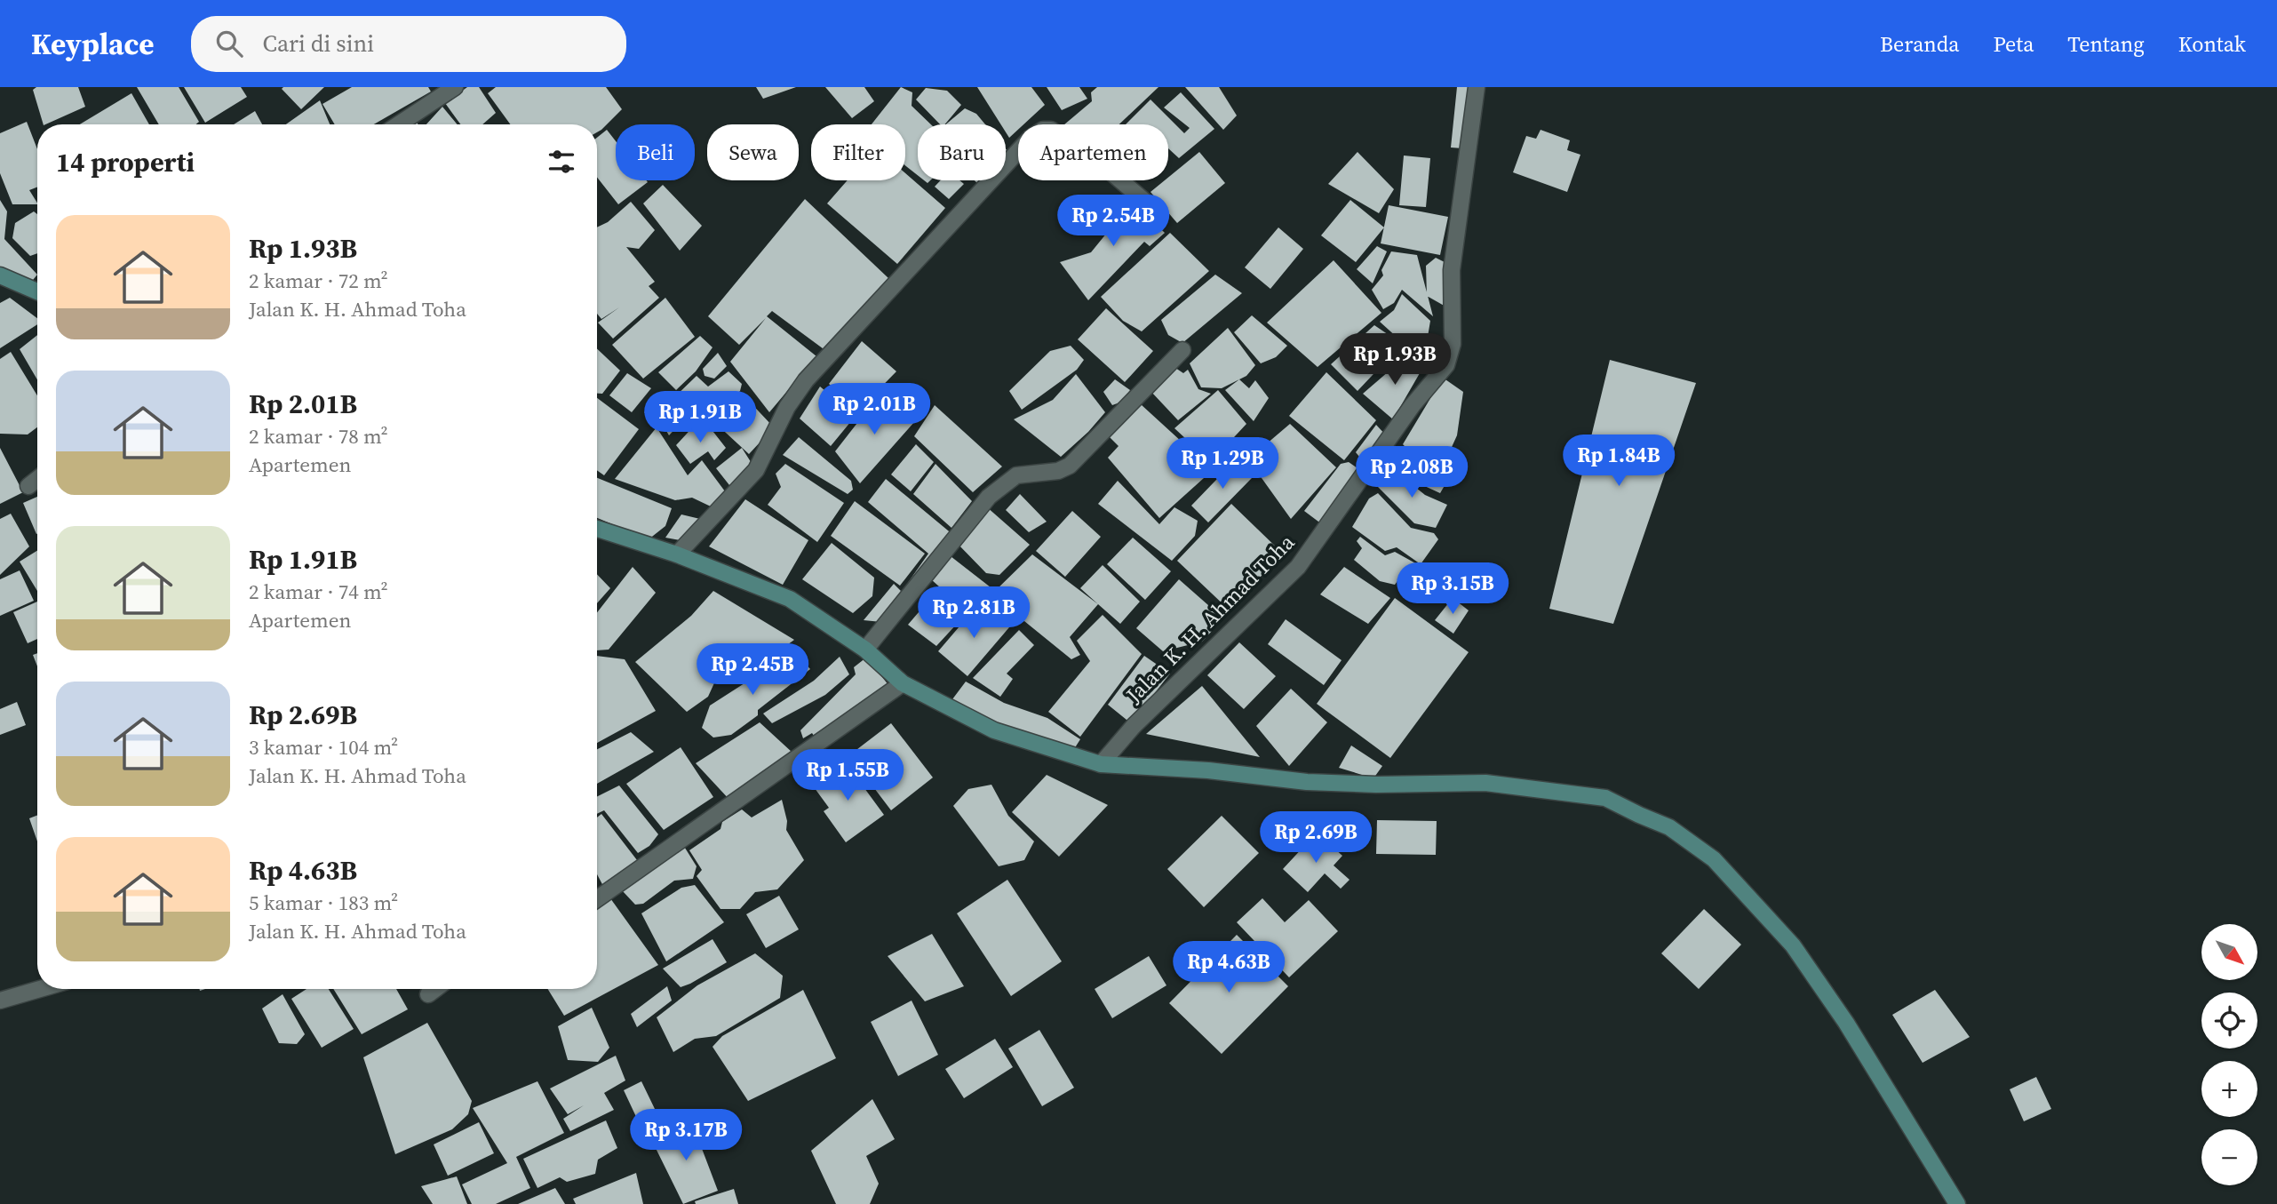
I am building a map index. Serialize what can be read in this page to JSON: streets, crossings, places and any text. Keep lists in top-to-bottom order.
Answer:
{
  "streets": {
    "street": ["Jalan K. H. Ahmad Toha"]
  },
  "north": "bottom right",
  "page": {
    "header": "Keyplace",
    "search": "Cari di sini",
    "nav": [
      "Beranda",
      "Peta",
      "Tentang",
      "Kontak"
    ],
    "chip": [
      "Beli",
      "Sewa",
      "Filter",
      "Baru",
      "Apartemen"
    ],
    "heading": "14 properti",
    "price": [
      "Rp 2.54B",
      "Rp 1.93B",
      "Rp 2.01B",
      "Rp 1.91B",
      "Rp 1.84B",
      "Rp 1.29B",
      "Rp 2.08B",
      "Rp 3.15B",
      "Rp 2.81B",
      "Rp 2.45B",
      "Rp 1.55B",
      "Rp 2.69B",
      "Rp 4.63B",
      "Rp 3.17B"
    ],
    "list": [
      {
        "name": "Rp 1.93B",
        "note": "2 kamar · 72 m² · Jalan K. H. Ahmad Toha"
      },
      {
        "name": "Rp 2.01B",
        "note": "2 kamar · 78 m² · Apartemen"
      },
      {
        "name": "Rp 1.91B",
        "note": "2 kamar · 74 m² · Apartemen"
      },
      {
        "name": "Rp 2.69B",
        "note": "3 kamar · 104 m² · Jalan K. H. Ahmad Toha"
      },
      {
        "name": "Rp 4.63B",
        "note": "5 kamar · 183 m² · Jalan K. H. Ahmad Toha"
      }
    ],
    "map_buttons": ["+", "−"]
  }
}
